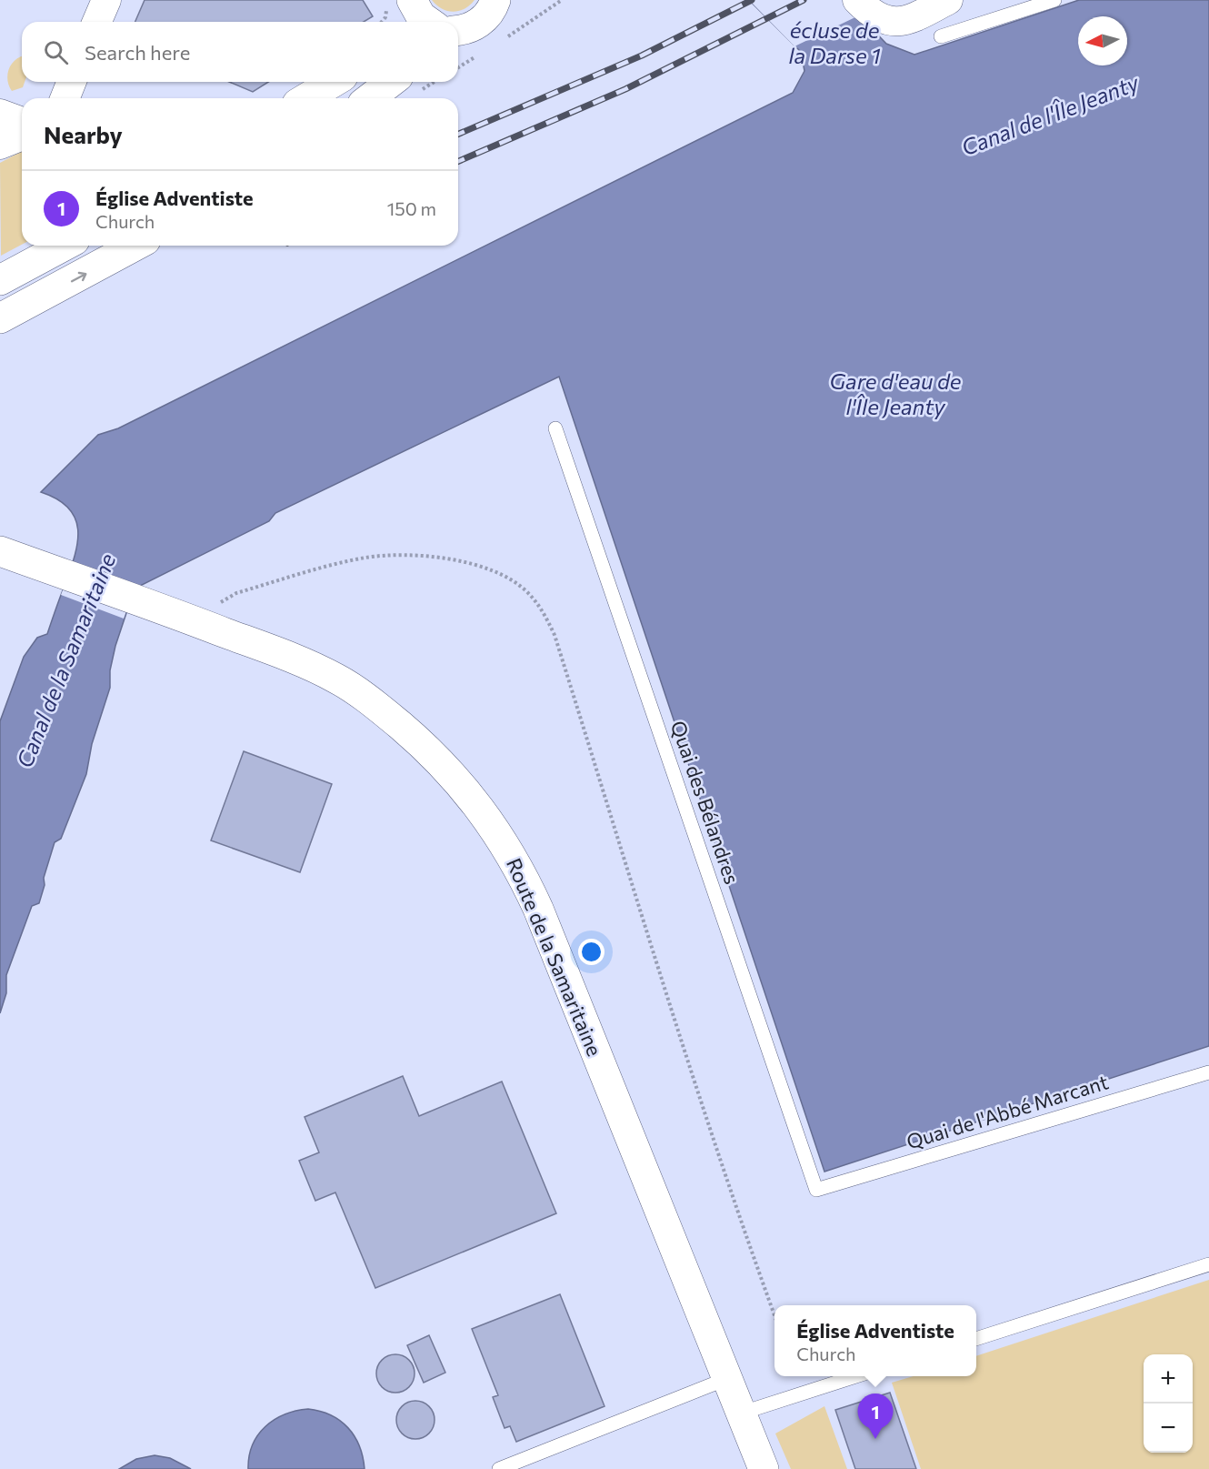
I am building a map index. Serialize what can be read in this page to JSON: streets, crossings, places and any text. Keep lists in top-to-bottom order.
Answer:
{
  "streets": {
    "street": ["Route de la Samaritaine"],
    "lane": ["Quai des Bélandres", "Quai de l'Abbé Marcant"]
  },
  "crossings": [
    ["Quai des Bélandres", "Quai de l'Abbé Marcant"]
  ],
  "water": [
    "écluse de la Darse 1",
    "Canal de l'Île Jeanty",
    "Gare d'eau de l'Île Jeanty",
    "Canal de la Samaritaine"
  ],
  "north": "left",
  "page": {
    "search": "Search here",
    "heading": "Nearby",
    "list": [
      {
        "mark": "1",
        "name": "Église Adventiste",
        "note": "Church",
        "value": "150 m"
      }
    ],
    "popup": ["Église Adventiste", "Church"],
    "map_buttons": ["+", "−"],
    "pins": "1"
  }
}
